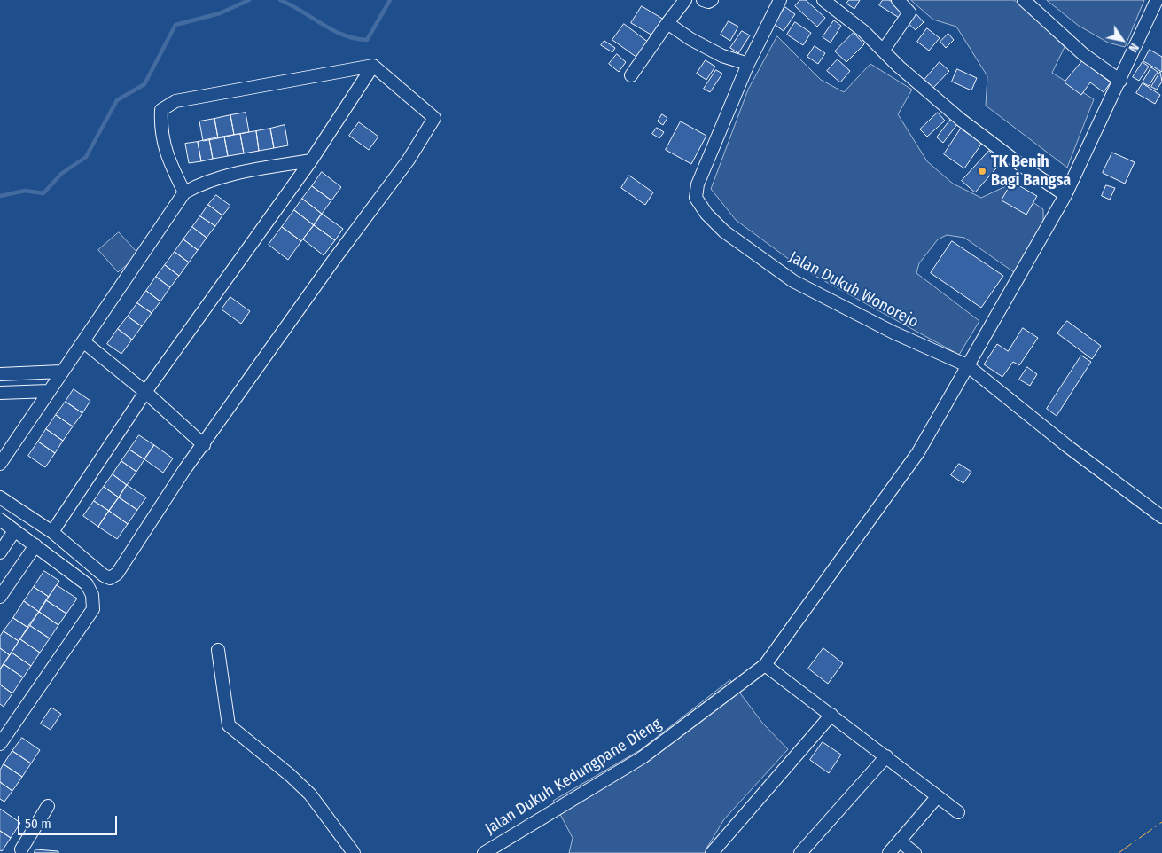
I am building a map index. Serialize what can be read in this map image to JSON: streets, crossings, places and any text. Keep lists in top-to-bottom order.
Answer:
{
  "streets": {
    "street": ["Jalan Dukuh Wonorejo", "Jalan Dukuh Kedungpane Dieng"]
  },
  "places": ["TK Benih Bagi Bangsa"],
  "scale_bar": "50 m",
  "north": "bottom right"
}
